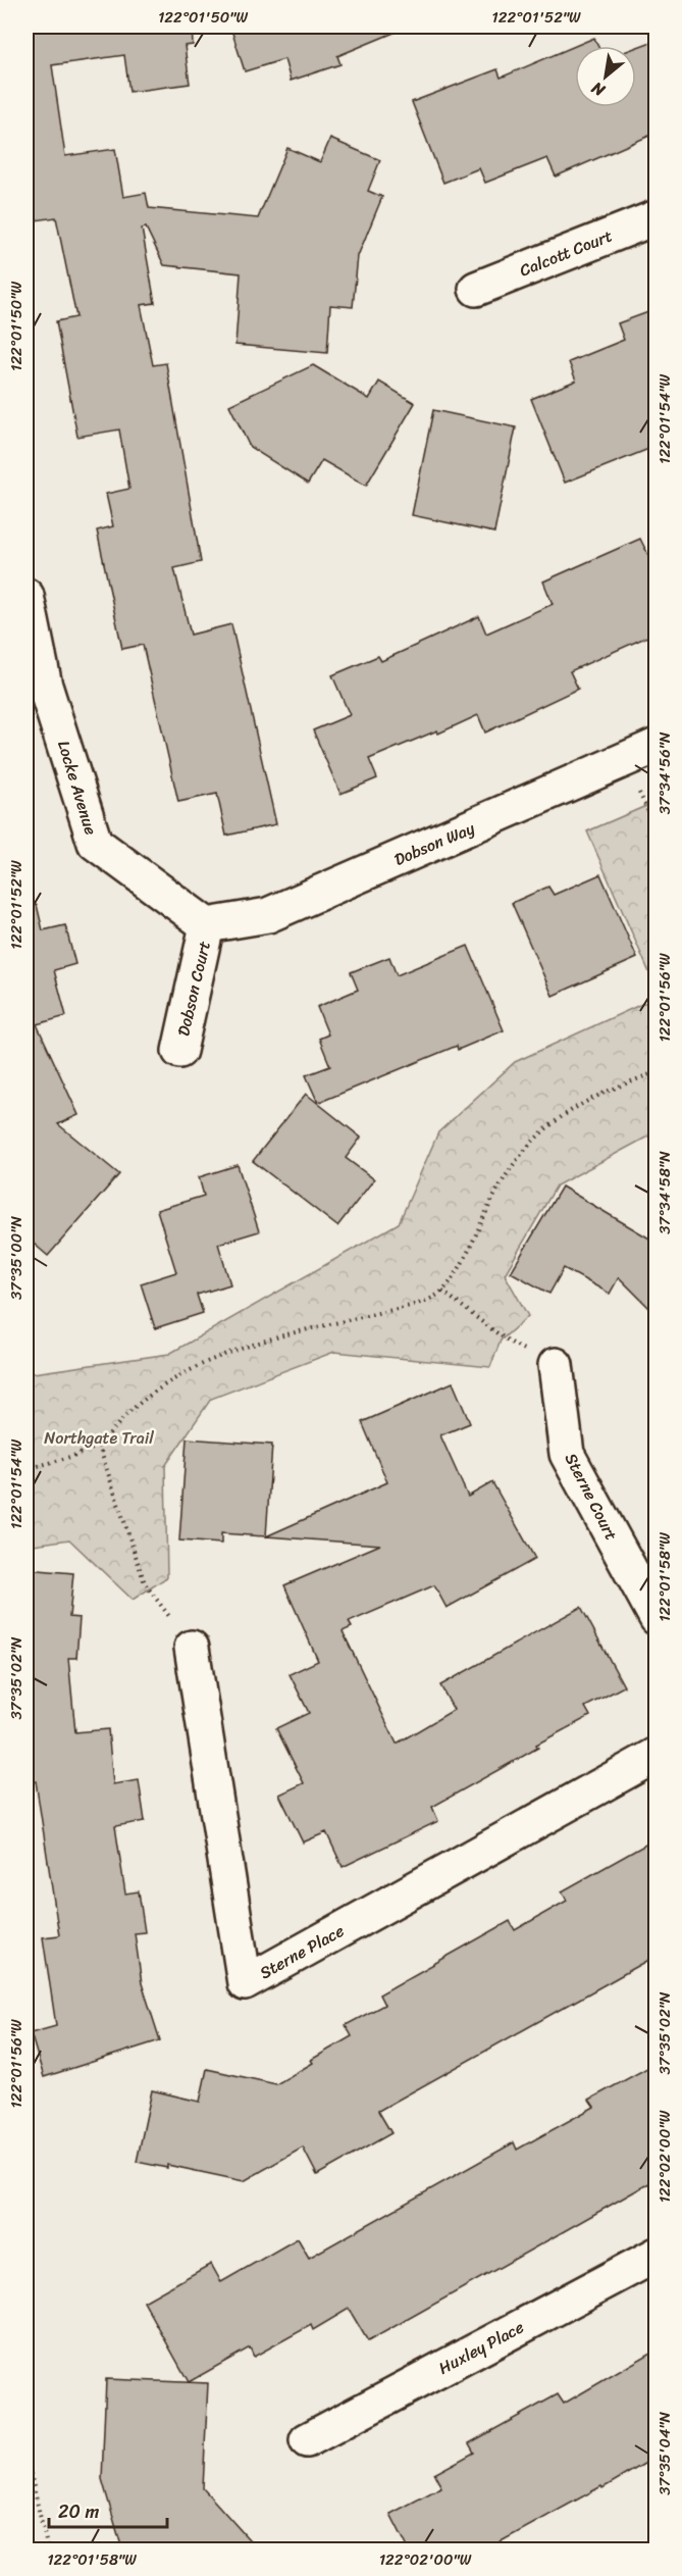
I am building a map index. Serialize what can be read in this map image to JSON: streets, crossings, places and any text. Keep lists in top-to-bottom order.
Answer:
{
  "streets": {
    "street": [
      "Calcott Court",
      "Locke Avenue",
      "Dobson Way",
      "Dobson Court",
      "Sterne Court",
      "Sterne Place",
      "Huxley Place"
    ]
  },
  "crossings": [
    ["Locke Avenue", "Dobson Way"],
    ["Locke Avenue", "Dobson Court"],
    ["Dobson Way", "Dobson Court"]
  ],
  "parks": ["Northgate Trail"],
  "scale_bar": "20 m",
  "north": "bottom left",
  "coordinates": [
    "122°01'50\"W",
    "122°01'52\"W",
    "122°01'54\"W",
    "37°34'56\"N",
    "122°01'56\"W",
    "37°34'58\"N",
    "37°35'00\"N",
    "122°01'58\"W",
    "37°35'02\"N",
    "122°02'00\"W",
    "37°35'04\"N"
  ]
}
